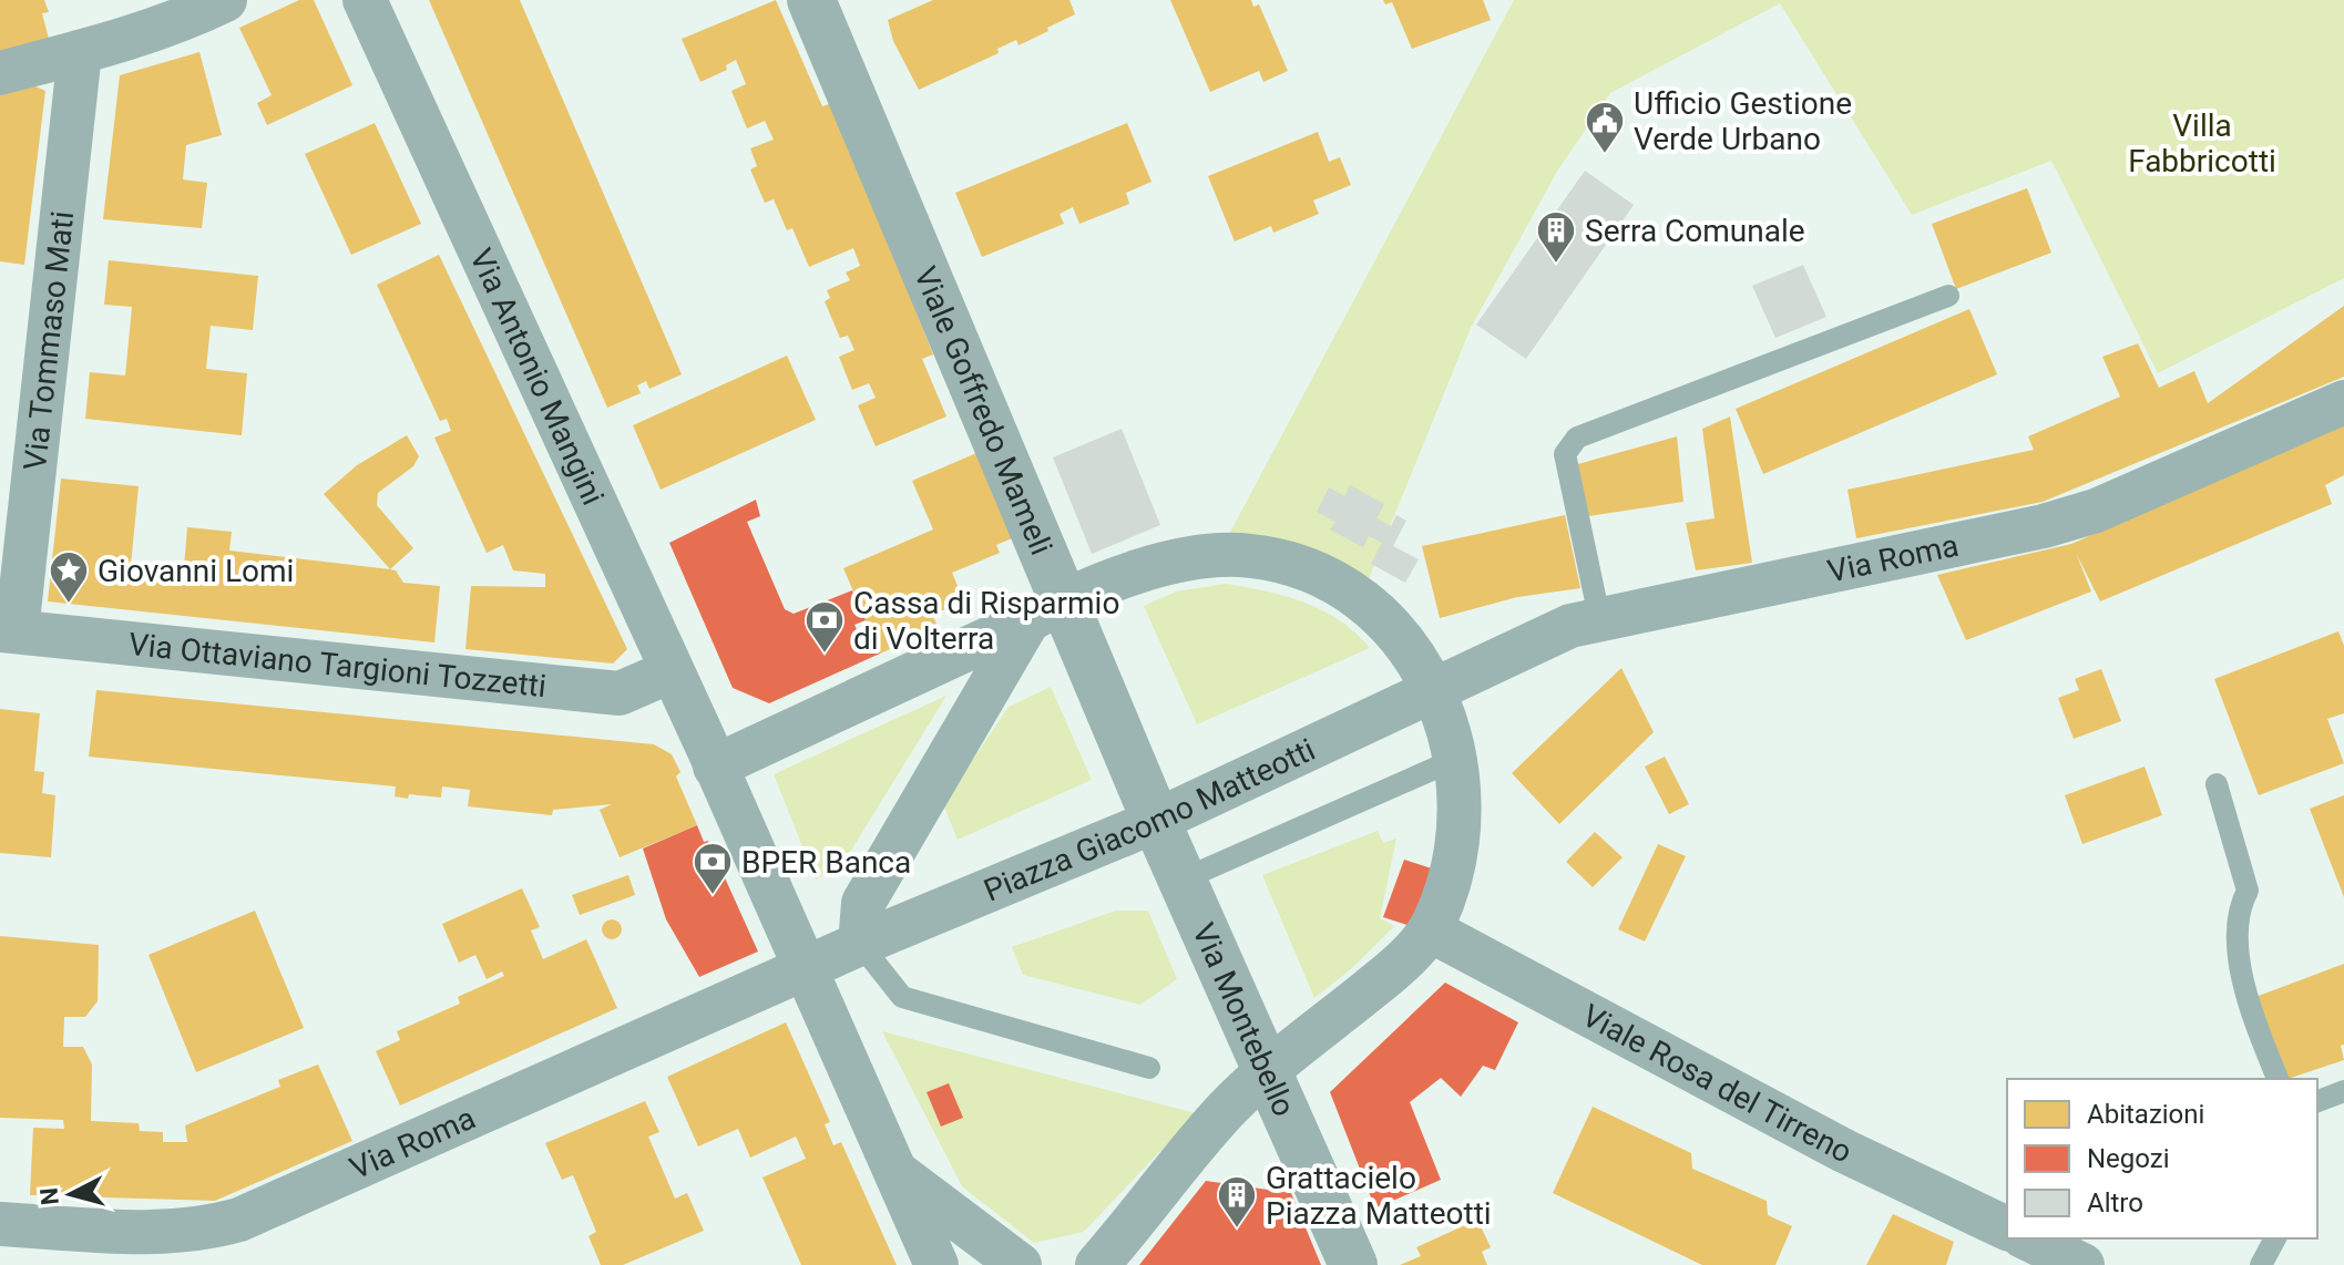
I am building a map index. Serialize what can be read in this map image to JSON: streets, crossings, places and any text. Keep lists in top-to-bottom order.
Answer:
{
  "streets": {
    "street": [
      "Via Tommaso Mati",
      "Via Antonio Mangini",
      "Viale Goffredo Mameli",
      "Via Roma",
      "Via Ottaviano Targioni Tozzetti",
      "Piazza Giacomo Matteotti",
      "Via Montebello",
      "Viale Rosa del Tirreno"
    ]
  },
  "crossings": [
    ["Via Tommaso Mati", "Via Ottaviano Targioni Tozzetti"],
    ["Via Antonio Mangini", "Via Ottaviano Targioni Tozzetti"],
    ["Viale Goffredo Mameli", "Piazza Giacomo Matteotti"],
    ["Viale Goffredo Mameli", "Via Montebello"],
    ["Via Roma", "Piazza Giacomo Matteotti"],
    ["Piazza Giacomo Matteotti", "Via Montebello"]
  ],
  "parks": ["Villa Fabbricotti"],
  "places": {
    "public building": ["Ufficio Gestione Verde Urbano"],
    "building": ["Serra Comunale", "Grattacielo Piazza Matteotti"],
    "place": ["Giovanni Lomi"],
    "bank": ["Cassa di Risparmio di Volterra", "BPER Banca"]
  },
  "legend": ["Abitazioni", "Negozi", "Altro"],
  "north": "left"
}
